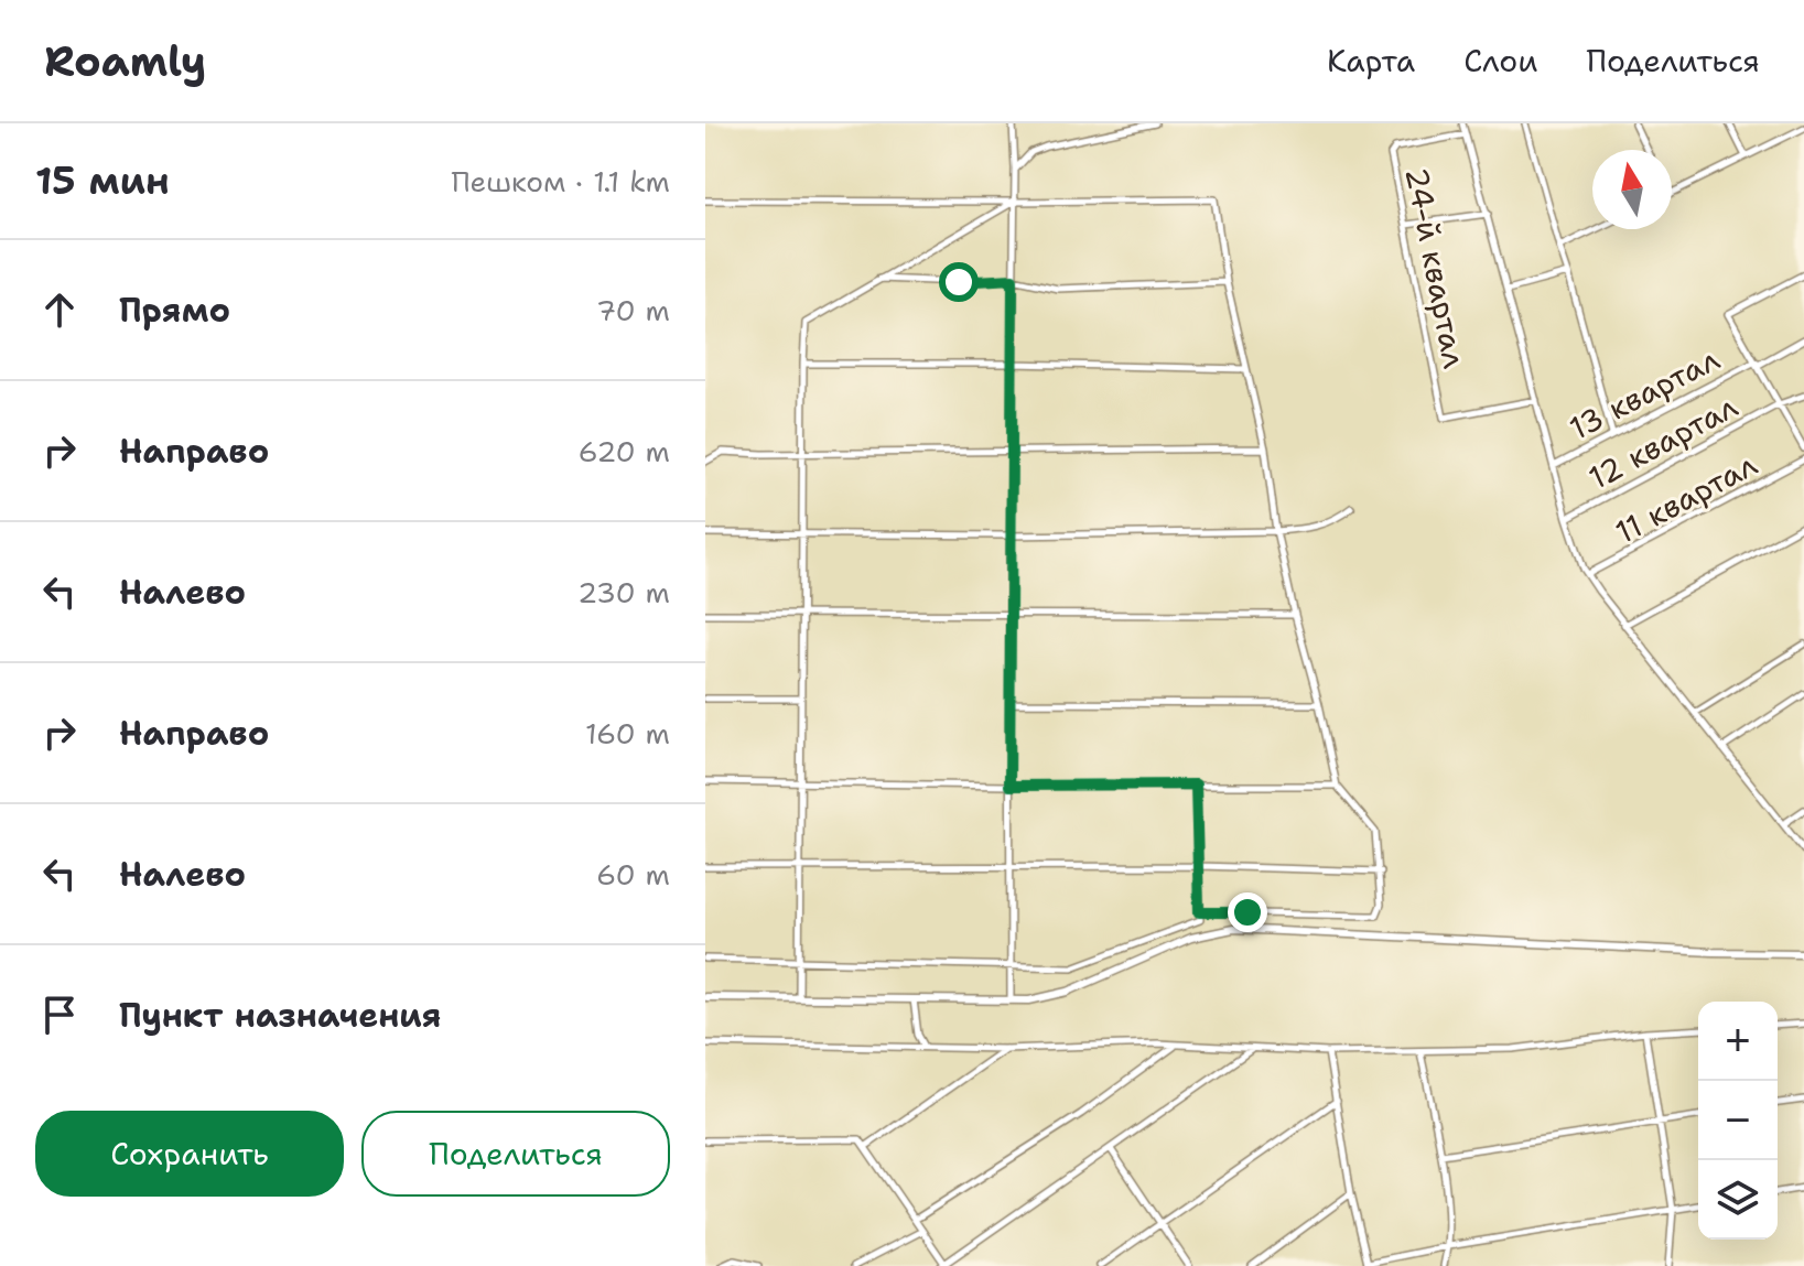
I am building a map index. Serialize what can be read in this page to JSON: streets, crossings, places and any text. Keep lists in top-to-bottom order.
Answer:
{
  "streets": {
    "street": [
      "24-й квартал",
      "13 квартал",
      "12 квартал",
      "11 квартал"
    ]
  },
  "north": "top",
  "page": {
    "header": "Roamly",
    "nav": ["Карта", "Слои", "Поделиться"],
    "heading": ["15 мин", "Пешком · 1.1 km"],
    "list": [
      ["Прямо", "70 m"],
      ["Направо", "620 m"],
      ["Налево", "230 m"],
      ["Направо", "160 m"],
      ["Налево", "60 m"],
      "Пункт назначения"
    ],
    "map_buttons": ["+", "−"],
    "buttons": ["Сохранить", "Поделиться"]
  }
}
